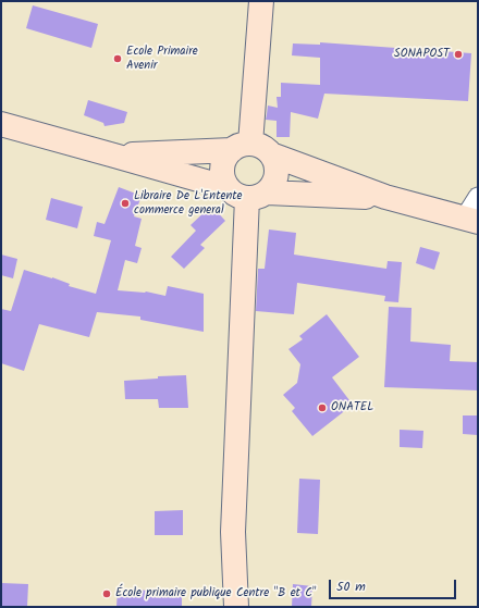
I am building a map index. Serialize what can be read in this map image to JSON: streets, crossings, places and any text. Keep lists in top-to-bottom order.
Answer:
{
  "places": [
    "SONAPOST",
    "Ecole Primaire Avenir",
    "Libraire De L'Entente commerce general",
    "ONATEL",
    "École primaire publique Centre \"B et C\""
  ],
  "scale_bar": "50 m"
}
